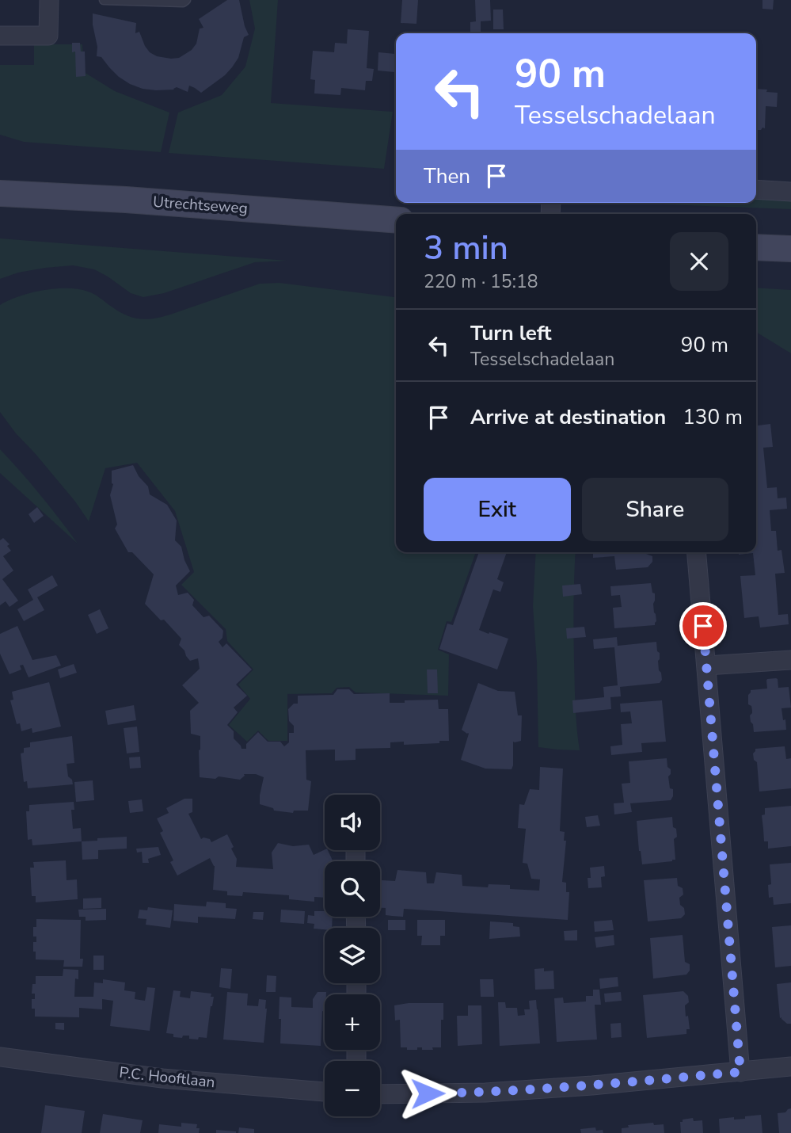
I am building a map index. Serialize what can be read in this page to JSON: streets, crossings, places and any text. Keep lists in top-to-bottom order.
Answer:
{
  "streets": {
    "main road": ["Utrechtseweg"],
    "street": ["P.C. Hooftlaan"]
  },
  "page": {
    "turn": ["90 m", "Tesselschadelaan"],
    "then": "Then",
    "heading": ["3 min", "220 m · 15:18"],
    "list": [
      {
        "name": "Turn left",
        "note": "Tesselschadelaan",
        "value": "90 m"
      },
      {
        "name": "Arrive at destination",
        "value": "130 m"
      }
    ],
    "buttons": ["Exit", "Share"],
    "map_buttons": ["+", "−"]
  }
}
